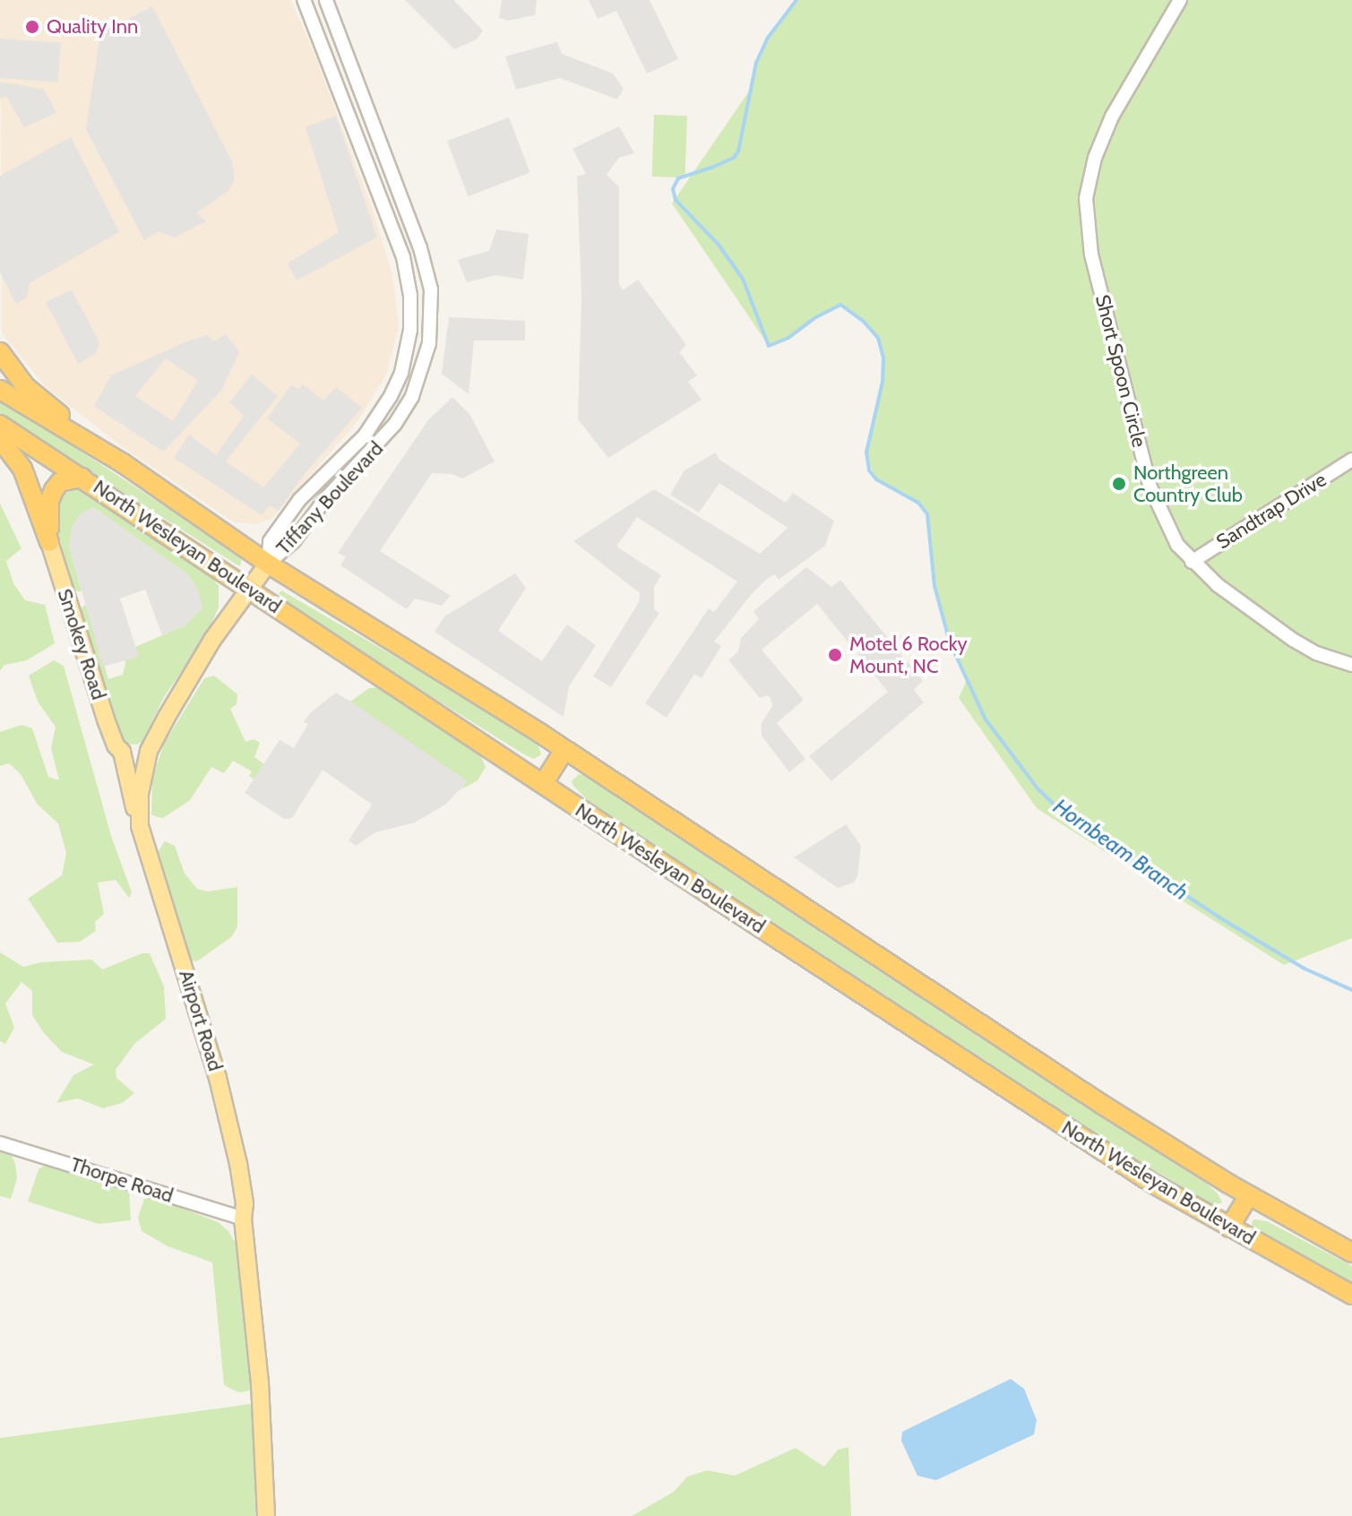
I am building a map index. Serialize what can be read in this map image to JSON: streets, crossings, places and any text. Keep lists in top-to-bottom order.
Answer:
{
  "streets": {
    "highway": ["North Wesleyan Boulevard"],
    "main road": ["Smokey Road", "Airport Road"],
    "street": [
      "Short Spoon Circle",
      "Tiffany Boulevard",
      "Sandtrap Drive",
      "Thorpe Road"
    ]
  },
  "crossings": [
    ["Short Spoon Circle", "Sandtrap Drive"],
    ["Tiffany Boulevard", "North Wesleyan Boulevard"],
    ["Tiffany Boulevard", "Airport Road"],
    ["North Wesleyan Boulevard", "Airport Road"],
    ["Smokey Road", "Airport Road"],
    ["Airport Road", "Thorpe Road"]
  ],
  "water": ["Hornbeam Branch"],
  "places": ["Quality Inn", "Northgreen Country Club", "Motel 6 Rocky Mount, NC"]
}
